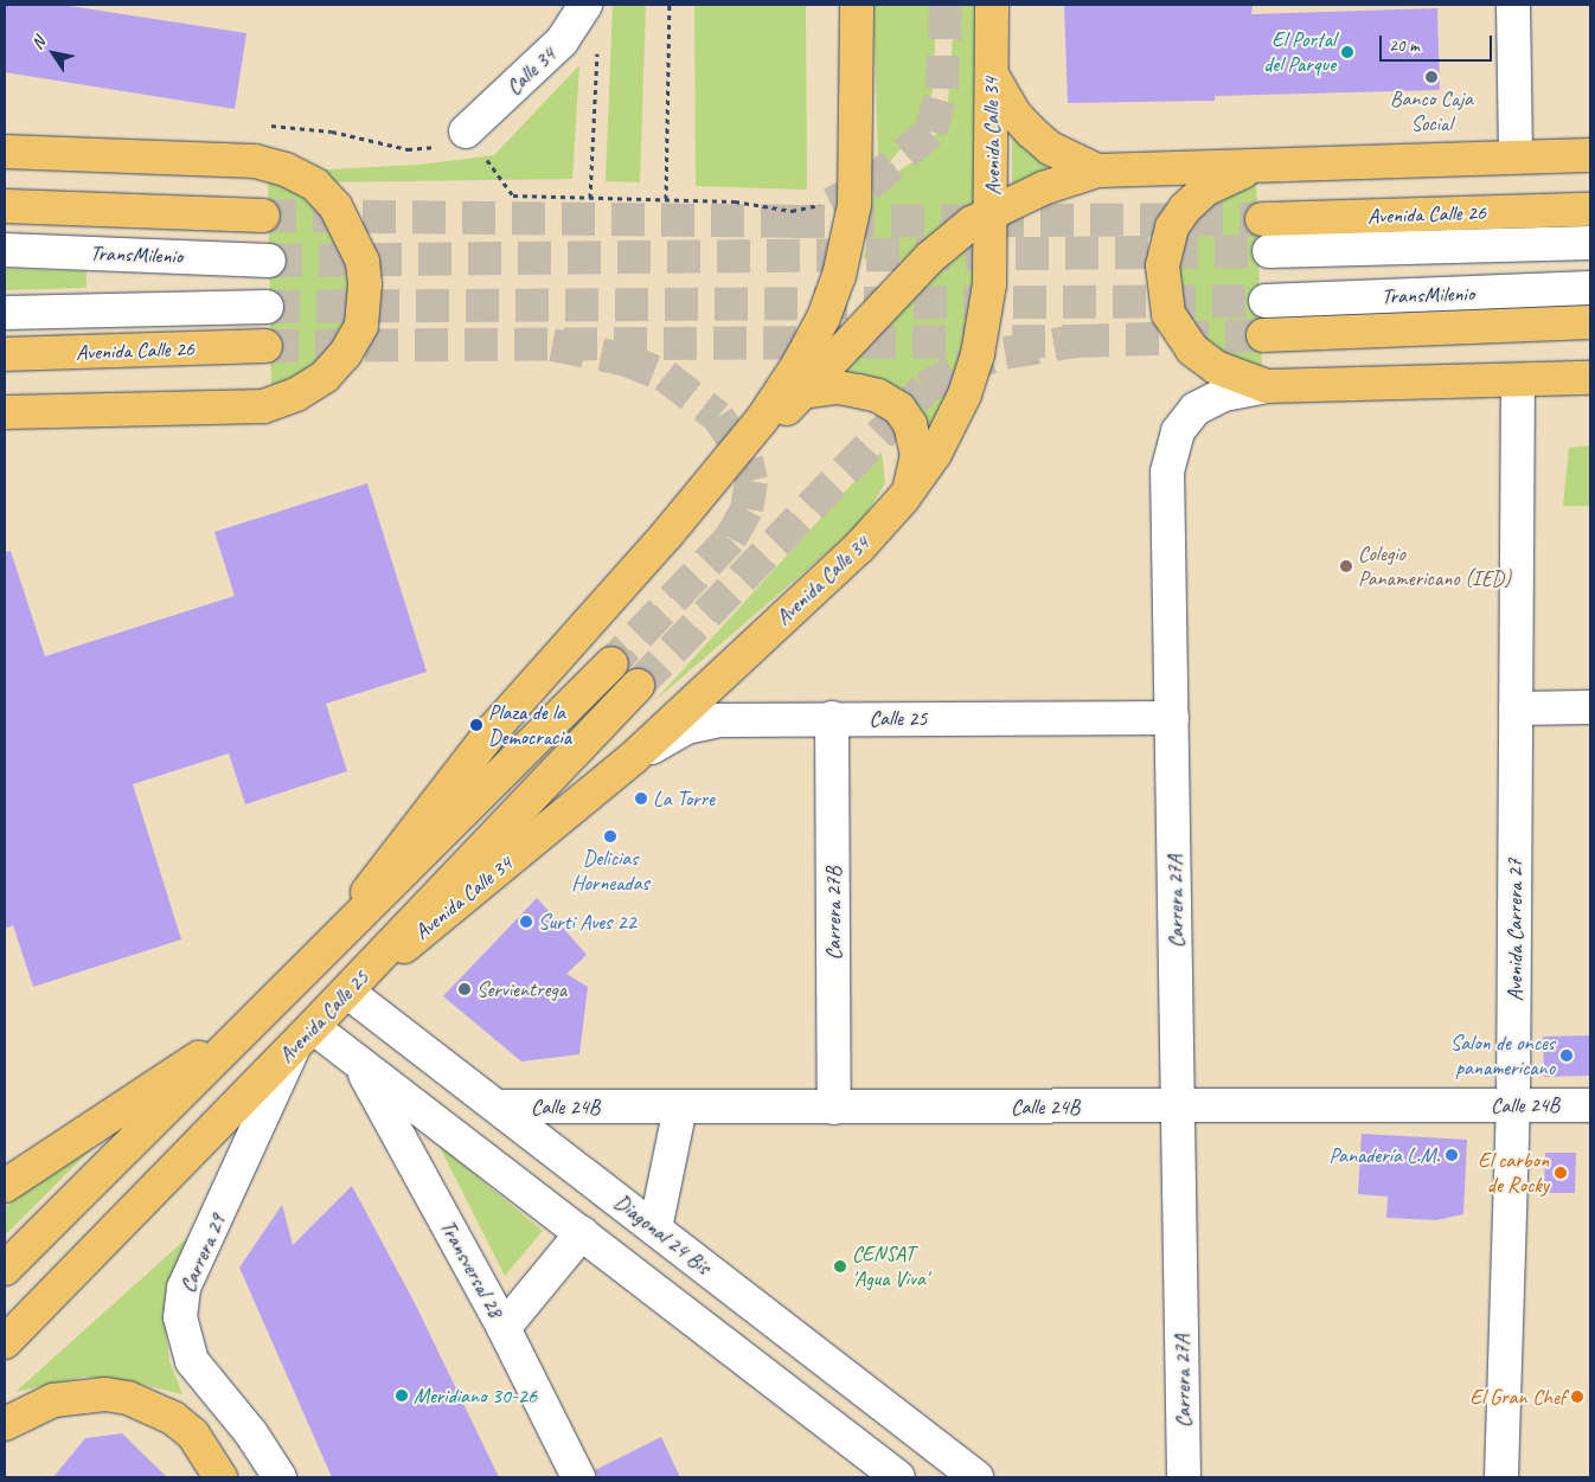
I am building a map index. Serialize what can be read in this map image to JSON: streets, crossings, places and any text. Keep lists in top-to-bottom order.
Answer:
{
  "streets": {
    "main road": ["Avenida Calle 34", "Avenida Calle 26", "Avenida Calle 25"],
    "street": [
      "Calle 34",
      "TransMilenio",
      "Calle 25",
      "Carrera 27A",
      "Carrera 27B",
      "Avenida Carrera 27",
      "Calle 24B",
      "Diagonal 24 Bis",
      "Carrera 29",
      "Transversal 28"
    ]
  },
  "crossings": [
    ["Avenida Calle 34", "Calle 25"],
    ["Avenida Calle 34", "Avenida Calle 25"],
    ["Avenida Calle 34", "Diagonal 24 Bis"],
    ["Calle 25", "Carrera 27A"],
    ["Calle 25", "Carrera 27B"],
    ["Carrera 27A", "Calle 24B"],
    ["Carrera 27B", "Calle 24B"],
    ["Avenida Carrera 27", "Calle 24B"],
    ["Avenida Calle 25", "Diagonal 24 Bis"],
    ["Avenida Calle 25", "Carrera 29"],
    ["Calle 24B", "Diagonal 24 Bis"]
  ],
  "places": [
    "El Portal del Parque",
    "Banco Caja Social",
    "Colegio Panamericano (IED)",
    "Plaza de la Democracia",
    "La Torre",
    "Delicias Horneadas",
    "Surti Aves 22",
    "Servientrega",
    "Salon de onces panamericano",
    "Panadería L.M.",
    "El carbon de Rocky",
    "CENSAT 'Agua Viva'",
    "Meridiano 30-26",
    "El Gran Chef"
  ],
  "scale_bar": "20 m",
  "north": "top left"
}
